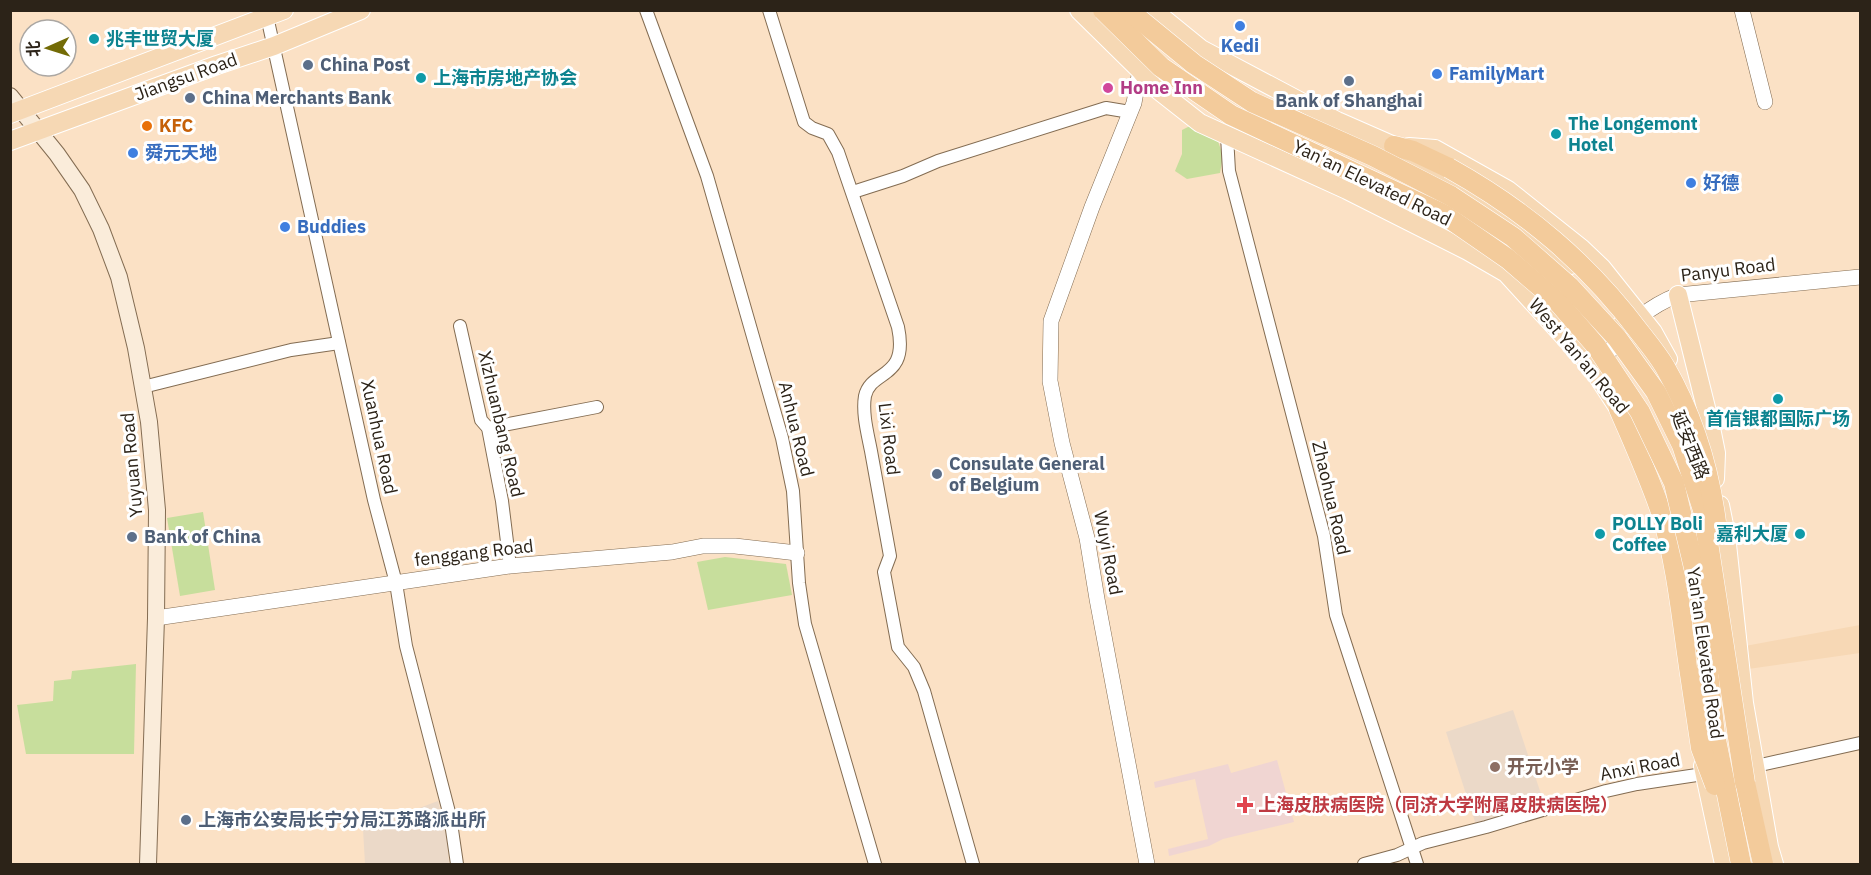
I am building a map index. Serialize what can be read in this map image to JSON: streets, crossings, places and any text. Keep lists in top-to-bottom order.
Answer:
{
  "streets": {
    "highway": ["Yan'an Elevated Road"],
    "main road": [
      "Jiangsu Road",
      "West Yan'an Road",
      "延安西路",
      "Yuyuan Road"
    ],
    "street": [
      "Panyu Road",
      "Xizhuanbang Road",
      "Anhua Road",
      "Xuanhua Road",
      "Lixi Road",
      "Zhaohua Road",
      "fenggang Road",
      "Wuyi Road",
      "Anxi Road"
    ]
  },
  "crossings": [
    ["Jiangsu Road", "Xuanhua Road"],
    ["Jiangsu Road", "Yuyuan Road"],
    ["Yan'an Elevated Road", "延安西路"],
    ["Panyu Road", "West Yan'an Road"],
    ["Panyu Road", "延安西路"],
    ["West Yan'an Road", "Zhaohua Road"],
    ["West Yan'an Road", "Wuyi Road"],
    ["West Yan'an Road", "Anxi Road"],
    ["Xizhuanbang Road", "fenggang Road"],
    ["Anhua Road", "fenggang Road"],
    ["Xuanhua Road", "fenggang Road"],
    ["Yuyuan Road", "fenggang Road"],
    ["Zhaohua Road", "Anxi Road"]
  ],
  "places": {
    "other": [
      "Kedi",
      "兆丰世贸大厦",
      "China Post",
      "FamilyMart",
      "上海市房地产协会",
      "Bank of Shanghai",
      "Home Inn",
      "China Merchants Bank",
      "KFC",
      "The Longemont Hotel",
      "舜元天地",
      "好德",
      "Buddies",
      "首信银都国际广场",
      "Consulate General of Belgium",
      "POLLY Boli Coffee",
      "嘉利大厦",
      "Bank of China",
      "开元小学",
      "上海市公安局长宁分局江苏路派出所"
    ],
    "health": ["上海皮肤病医院（同济大学附属皮肤病医院）"]
  },
  "north": "left"
}
